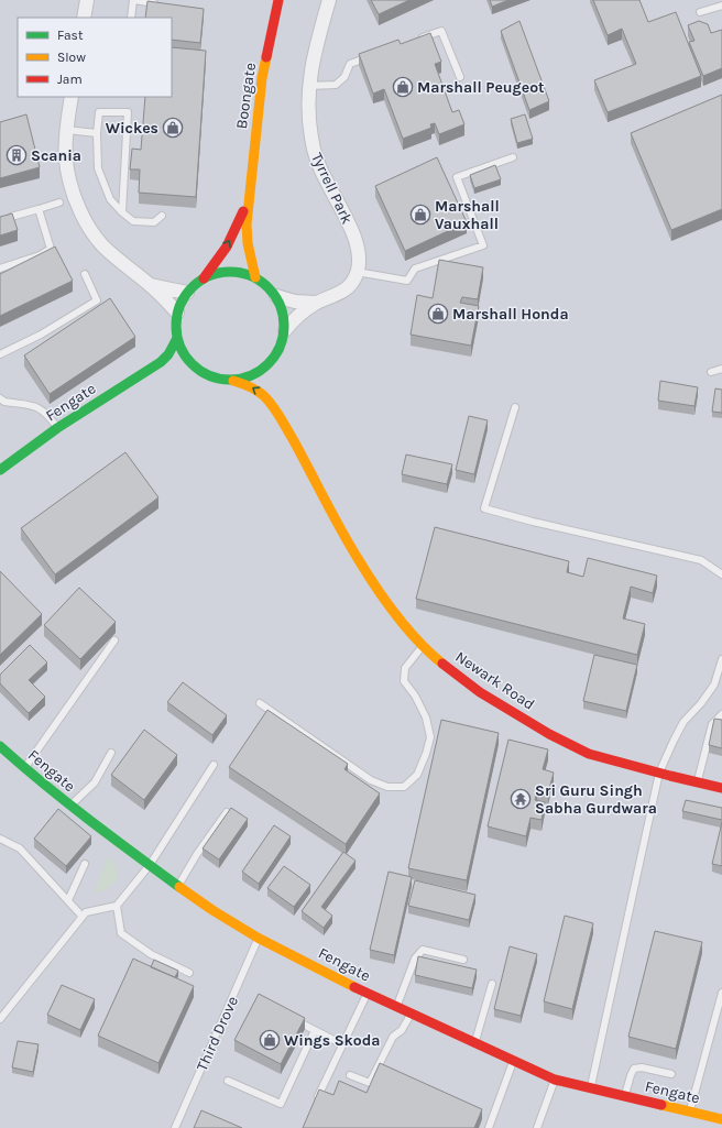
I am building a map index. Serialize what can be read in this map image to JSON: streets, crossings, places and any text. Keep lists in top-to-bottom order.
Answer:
{
  "streets": {
    "street": [
      "Boongate",
      "Tyrrell Park",
      "Fengate",
      "Newark Road"
    ],
    "lane": ["Third Drove"]
  },
  "crossings": [
    ["Boongate", "Fengate"],
    ["Boongate", "Newark Road"],
    ["Fengate", "Newark Road"],
    ["Fengate", "Third Drove"]
  ],
  "places": {
    "shop": [
      "Marshall Peugeot",
      "Wickes",
      "Marshall Vauxhall",
      "Marshall Honda",
      "Wings Skoda"
    ],
    "building": ["Scania"],
    "temple": ["Sri Guru Singh Sabha Gurdwara"]
  },
  "legend": ["Fast", "Slow", "Jam"]
}
